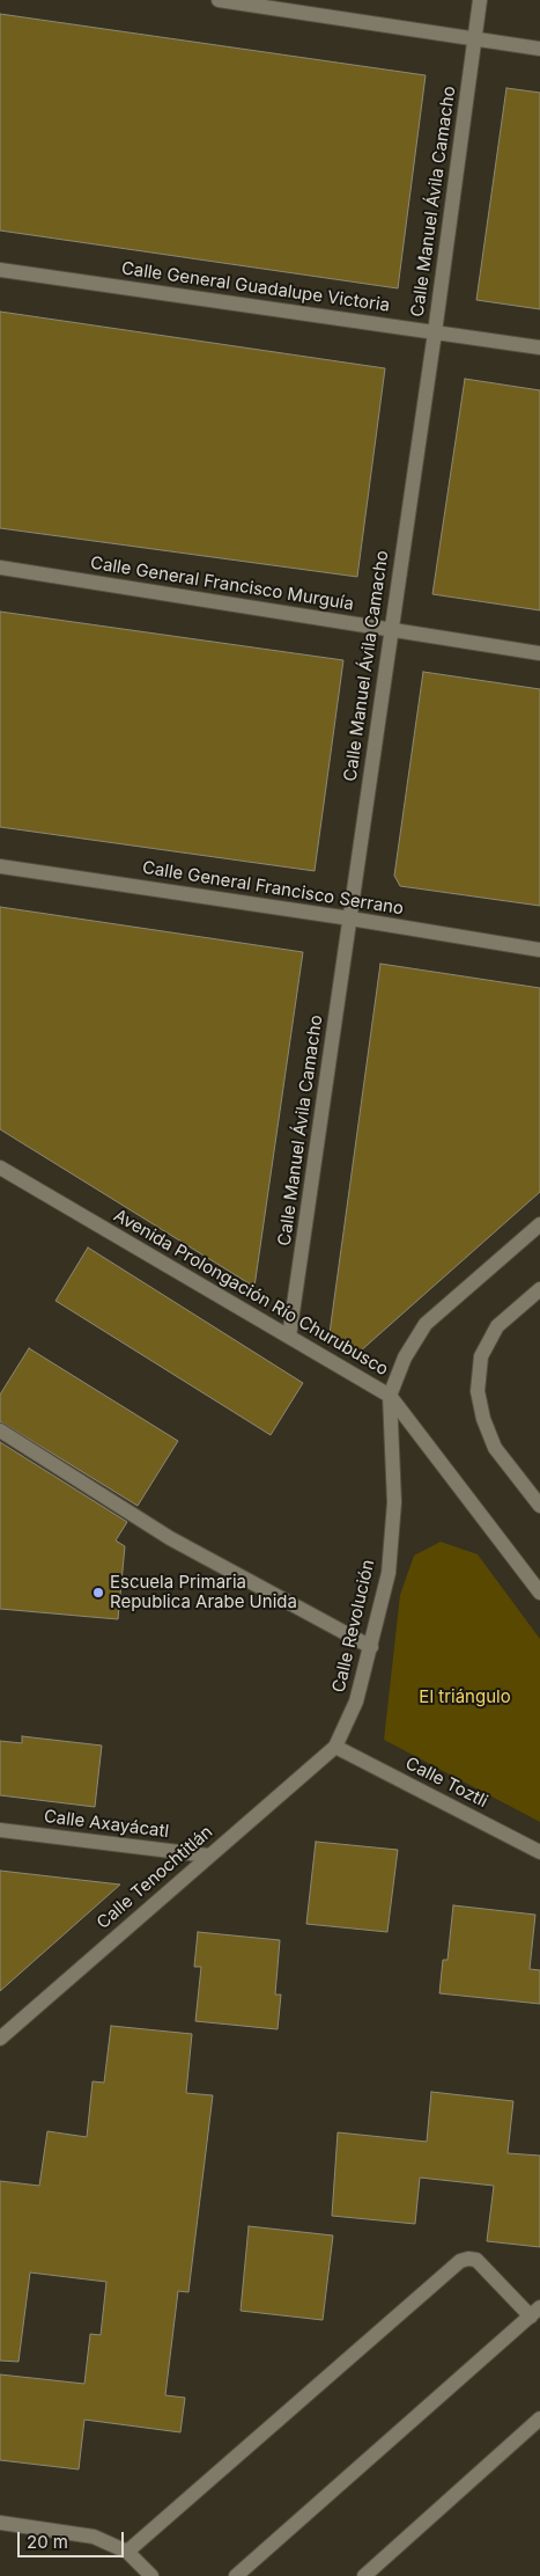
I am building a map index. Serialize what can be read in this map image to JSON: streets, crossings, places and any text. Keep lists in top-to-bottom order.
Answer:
{
  "streets": {
    "street": [
      "Calle Manuel Ávila Camacho",
      "Calle General Guadalupe Victoria",
      "Calle General Francisco Murguía",
      "Calle General Francisco Serrano",
      "Avenida Prolongación Río Churubusco",
      "Calle Revolución",
      "Calle Toztli",
      "Calle Axayácatl",
      "Calle Tenochtitlán"
    ]
  },
  "crossings": [
    ["Calle Manuel Ávila Camacho", "Calle General Guadalupe Victoria"],
    ["Calle Manuel Ávila Camacho", "Calle General Francisco Murguía"],
    ["Calle Manuel Ávila Camacho", "Calle General Francisco Serrano"],
    ["Calle Manuel Ávila Camacho", "Avenida Prolongación Río Churubusco"],
    ["Avenida Prolongación Río Churubusco", "Calle Revolución"],
    ["Calle Revolución", "Calle Toztli"],
    ["Calle Revolución", "Calle Tenochtitlán"],
    ["Calle Toztli", "Calle Tenochtitlán"],
    ["Calle Axayácatl", "Calle Tenochtitlán"]
  ],
  "parks": ["El triángulo"],
  "places": ["Escuela Primaria Republica Arabe Unida"],
  "scale_bar": "20 m"
}
